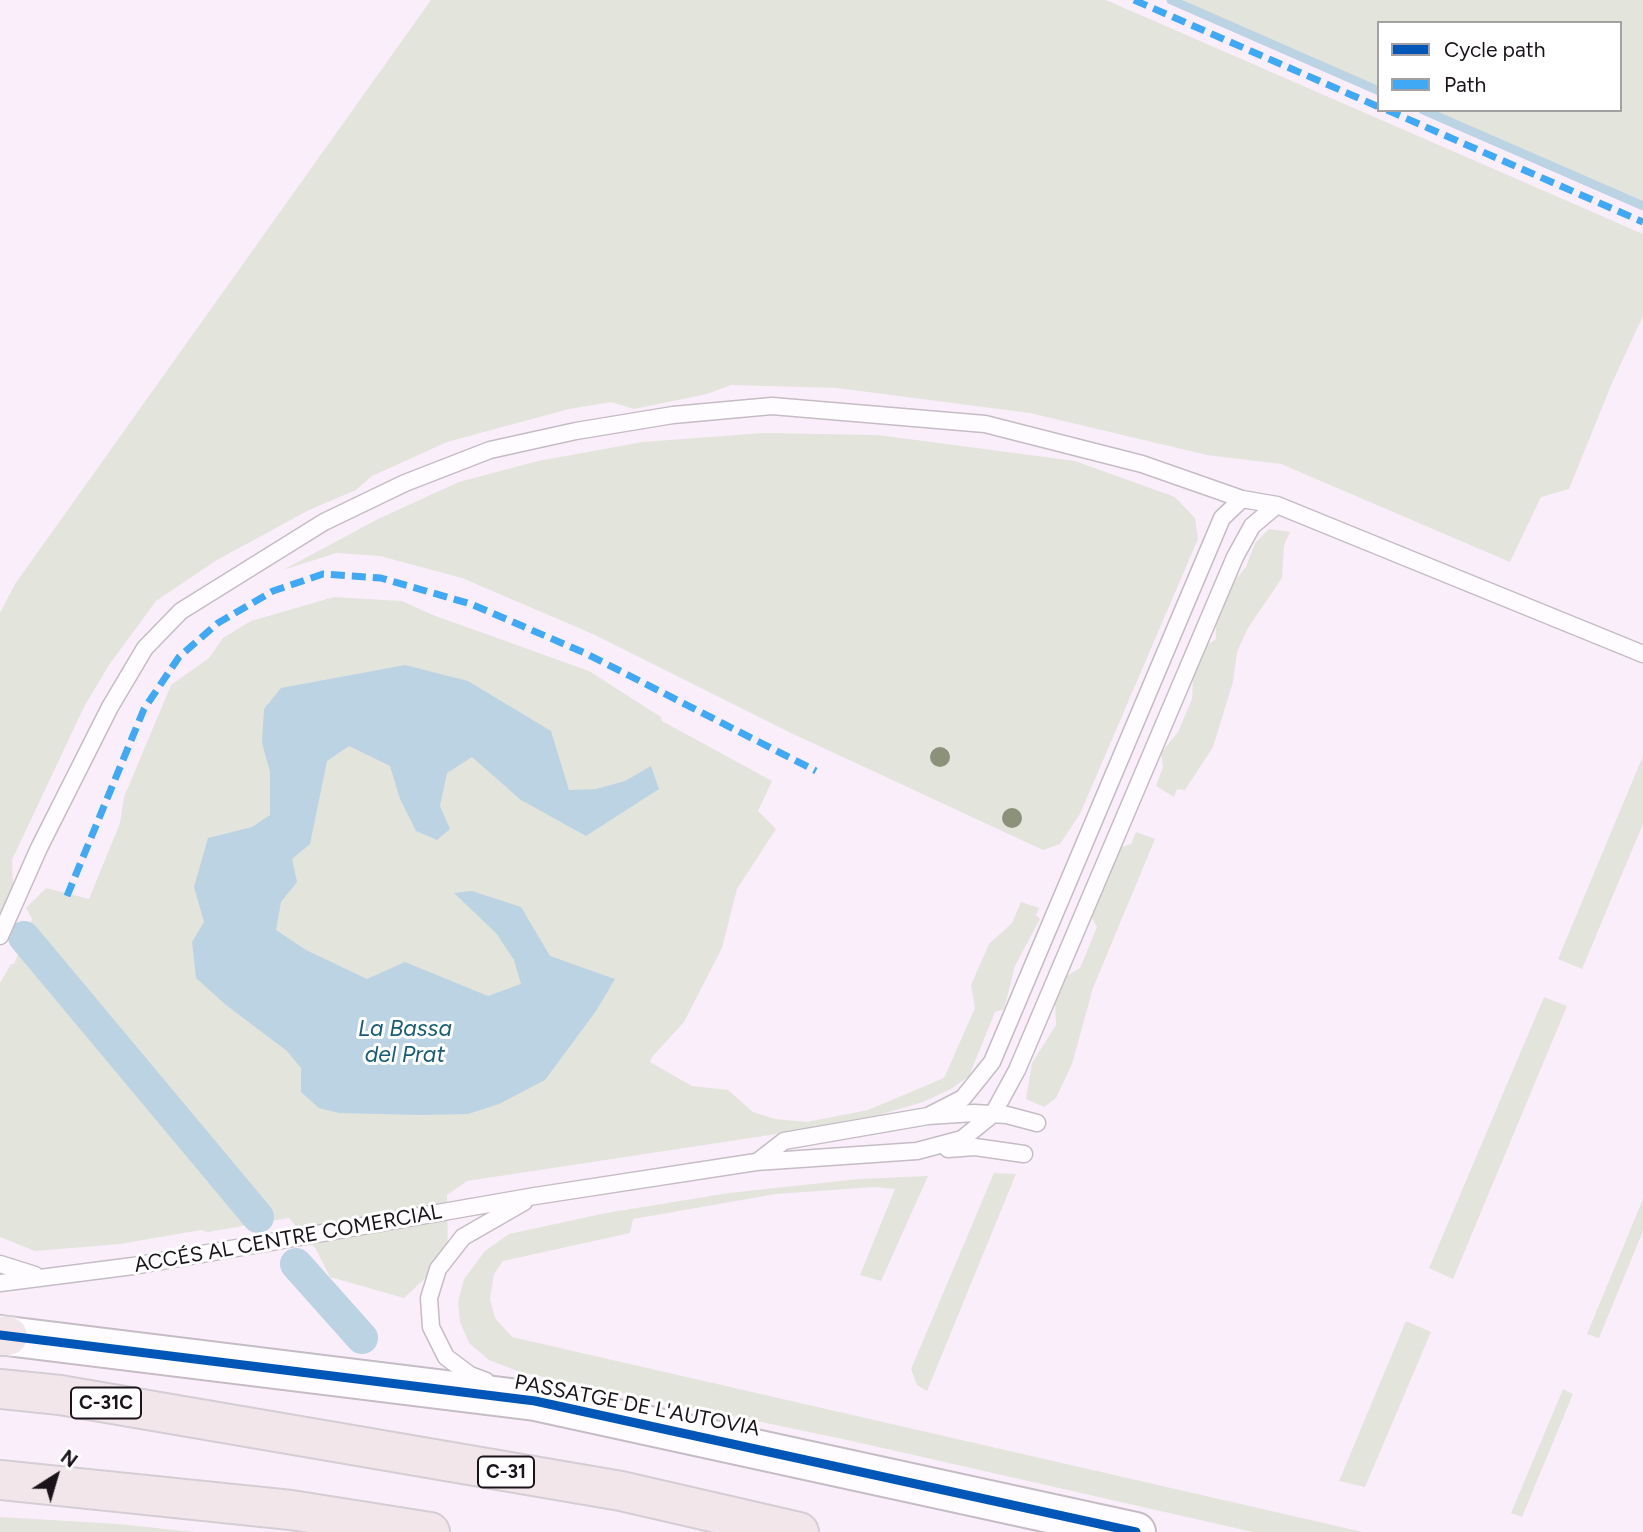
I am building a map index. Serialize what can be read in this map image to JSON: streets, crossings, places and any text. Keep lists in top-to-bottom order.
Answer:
{
  "streets": {
    "highway": ["C-31C", "C-31"],
    "street": ["PASSATGE DE L'AUTOVIA"],
    "lane": ["ACCÉS AL CENTRE COMERCIAL"]
  },
  "crossings": [
    ["ACCÉS AL CENTRE COMERCIAL", "PASSATGE DE L'AUTOVIA"],
    ["C-31C", "C-31"]
  ],
  "water": ["La Bassa del Prat"],
  "legend": ["Cycle path", "Path"],
  "north": "top right"
}
